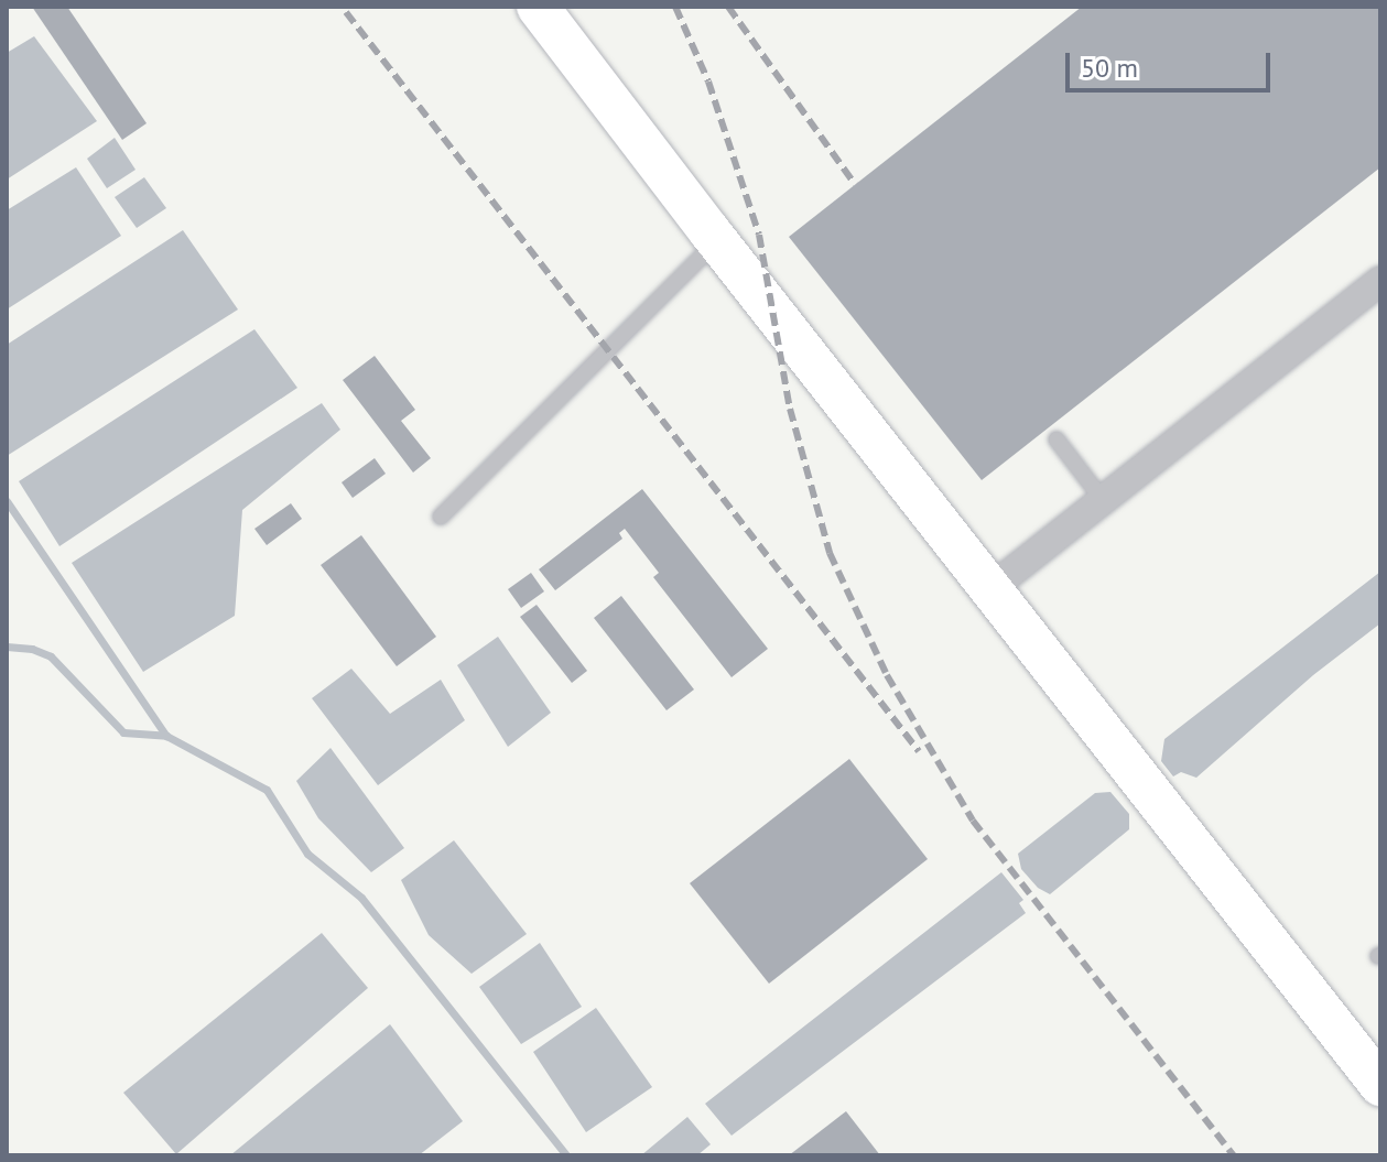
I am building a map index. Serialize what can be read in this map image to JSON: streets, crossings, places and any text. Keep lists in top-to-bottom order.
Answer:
{
  "scale_bar": "50 m"
}
